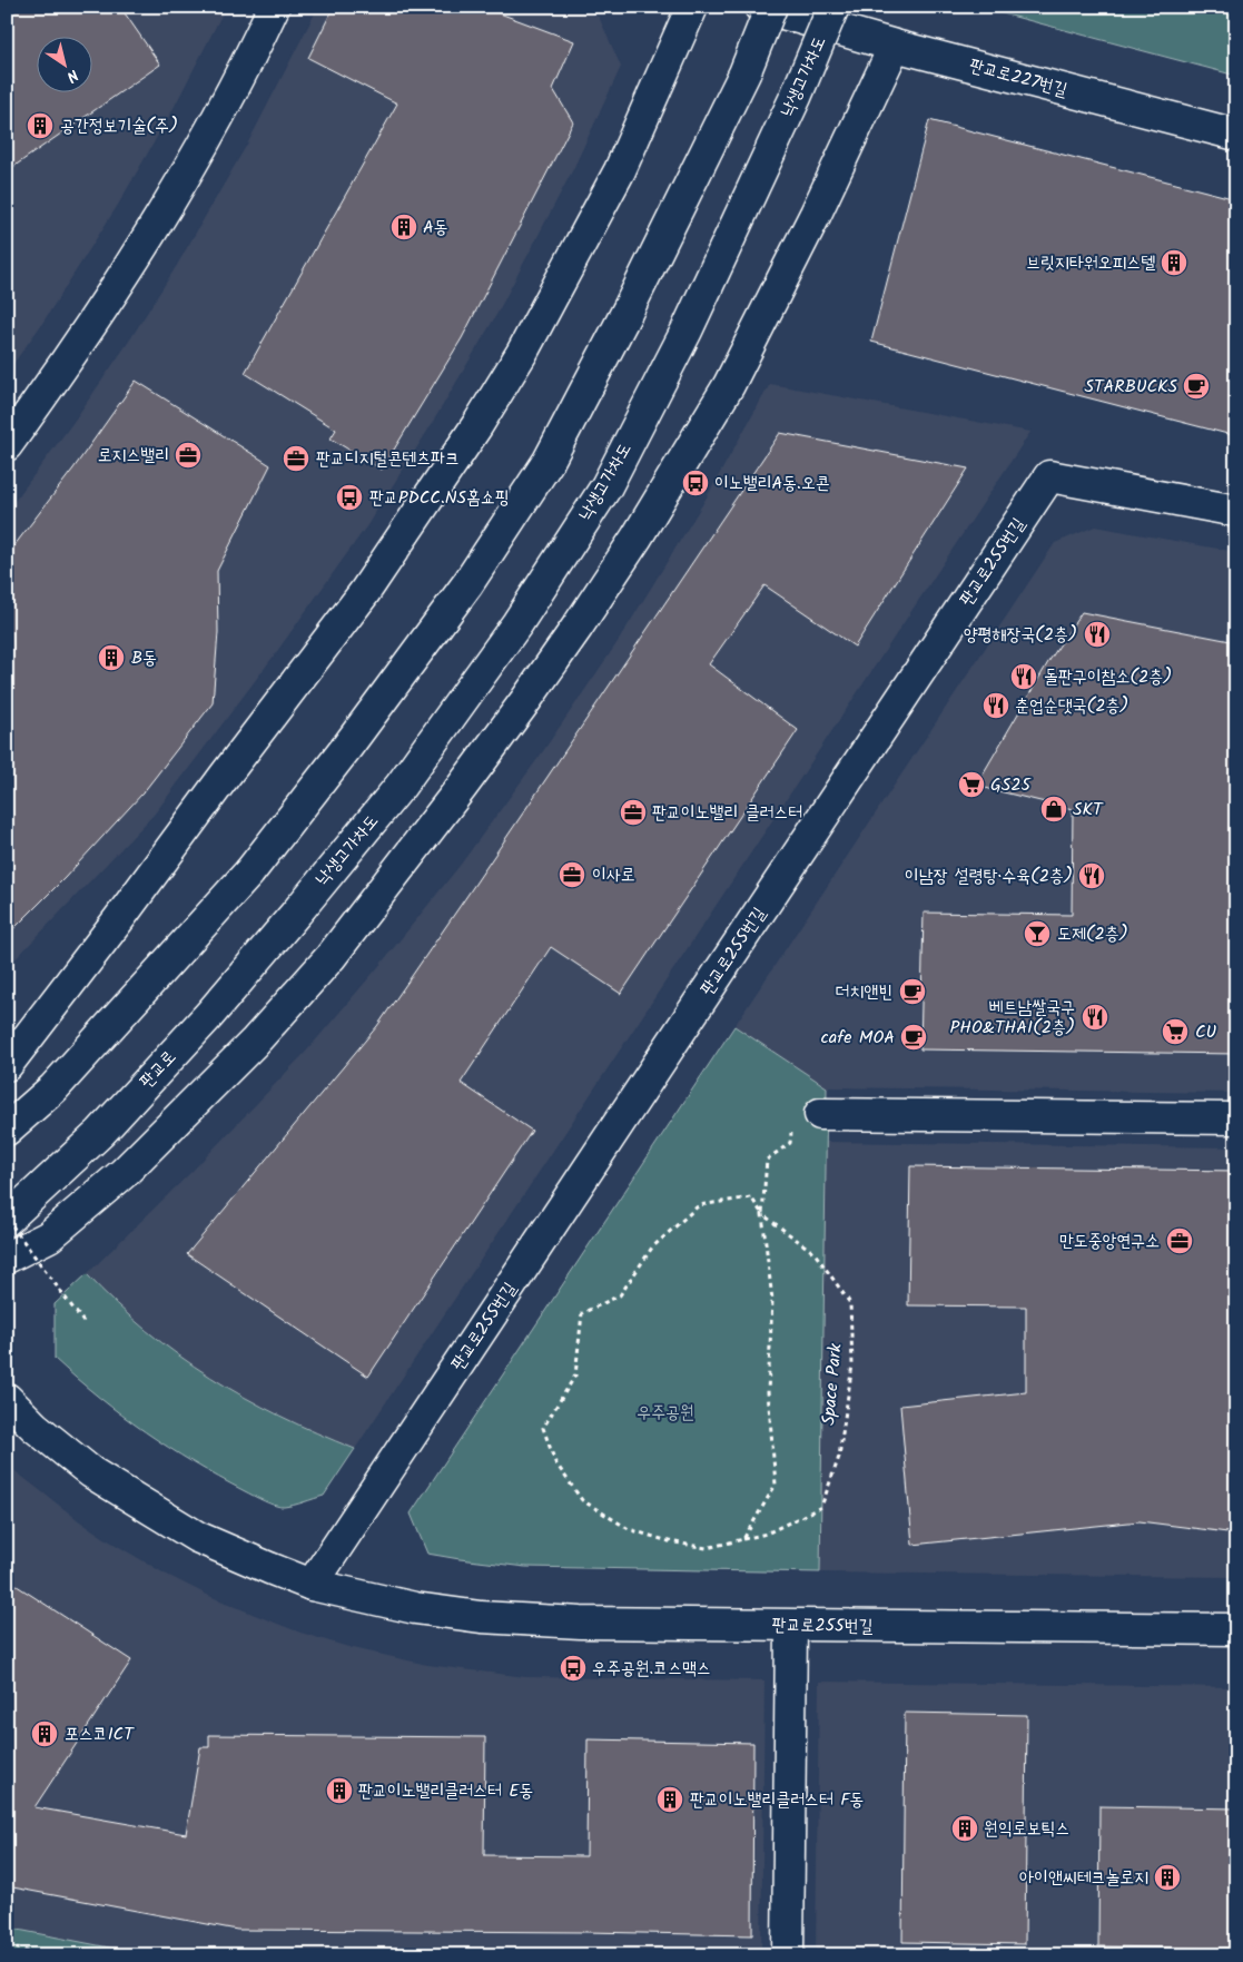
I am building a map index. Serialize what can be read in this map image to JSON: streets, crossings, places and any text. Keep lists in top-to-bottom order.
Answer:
{
  "streets": {
    "main road": [
      "낙생고가차도",
      "판교로227번길",
      "판교로255번길",
      "판교로"
    ],
    "path": ["Space Park"]
  },
  "crossings": [
    ["낙생고가차도", "판교로"]
  ],
  "parks": ["우주공원"],
  "places": {
    "building": [
      "공간정보기술(주)",
      "A동",
      "브릿지타워오피스텔",
      "B동",
      "포스코ICT",
      "판교이노밸리클러스터 E동",
      "판교이노밸리클러스터 F동",
      "원익로보틱스",
      "아이앤씨테크놀로지"
    ],
    "cafe": ["STARBUCKS", "더치앤빈", "cafe MOA"],
    "office": [
      "로지스밸리",
      "판교디지털콘텐츠파크",
      "판교이노밸리 클러스터",
      "이사로",
      "만도중앙연구소"
    ],
    "bus stop": ["이노밸리A동.오콘", "판교PDCC.NS홈쇼핑", "우주공원.코스맥스"],
    "restaurant": [
      "양평해장국(2층)",
      "돌판구이참소(2층)",
      "춘업순댓국(2층)",
      "이남장 설령탕·수육(2층)",
      "베트남쌀국구 PHO&THAI(2층)"
    ],
    "supermarket": ["GS25", "CU"],
    "shop": ["SKT"],
    "bar": ["도제(2층)"]
  },
  "north": "bottom right"
}
